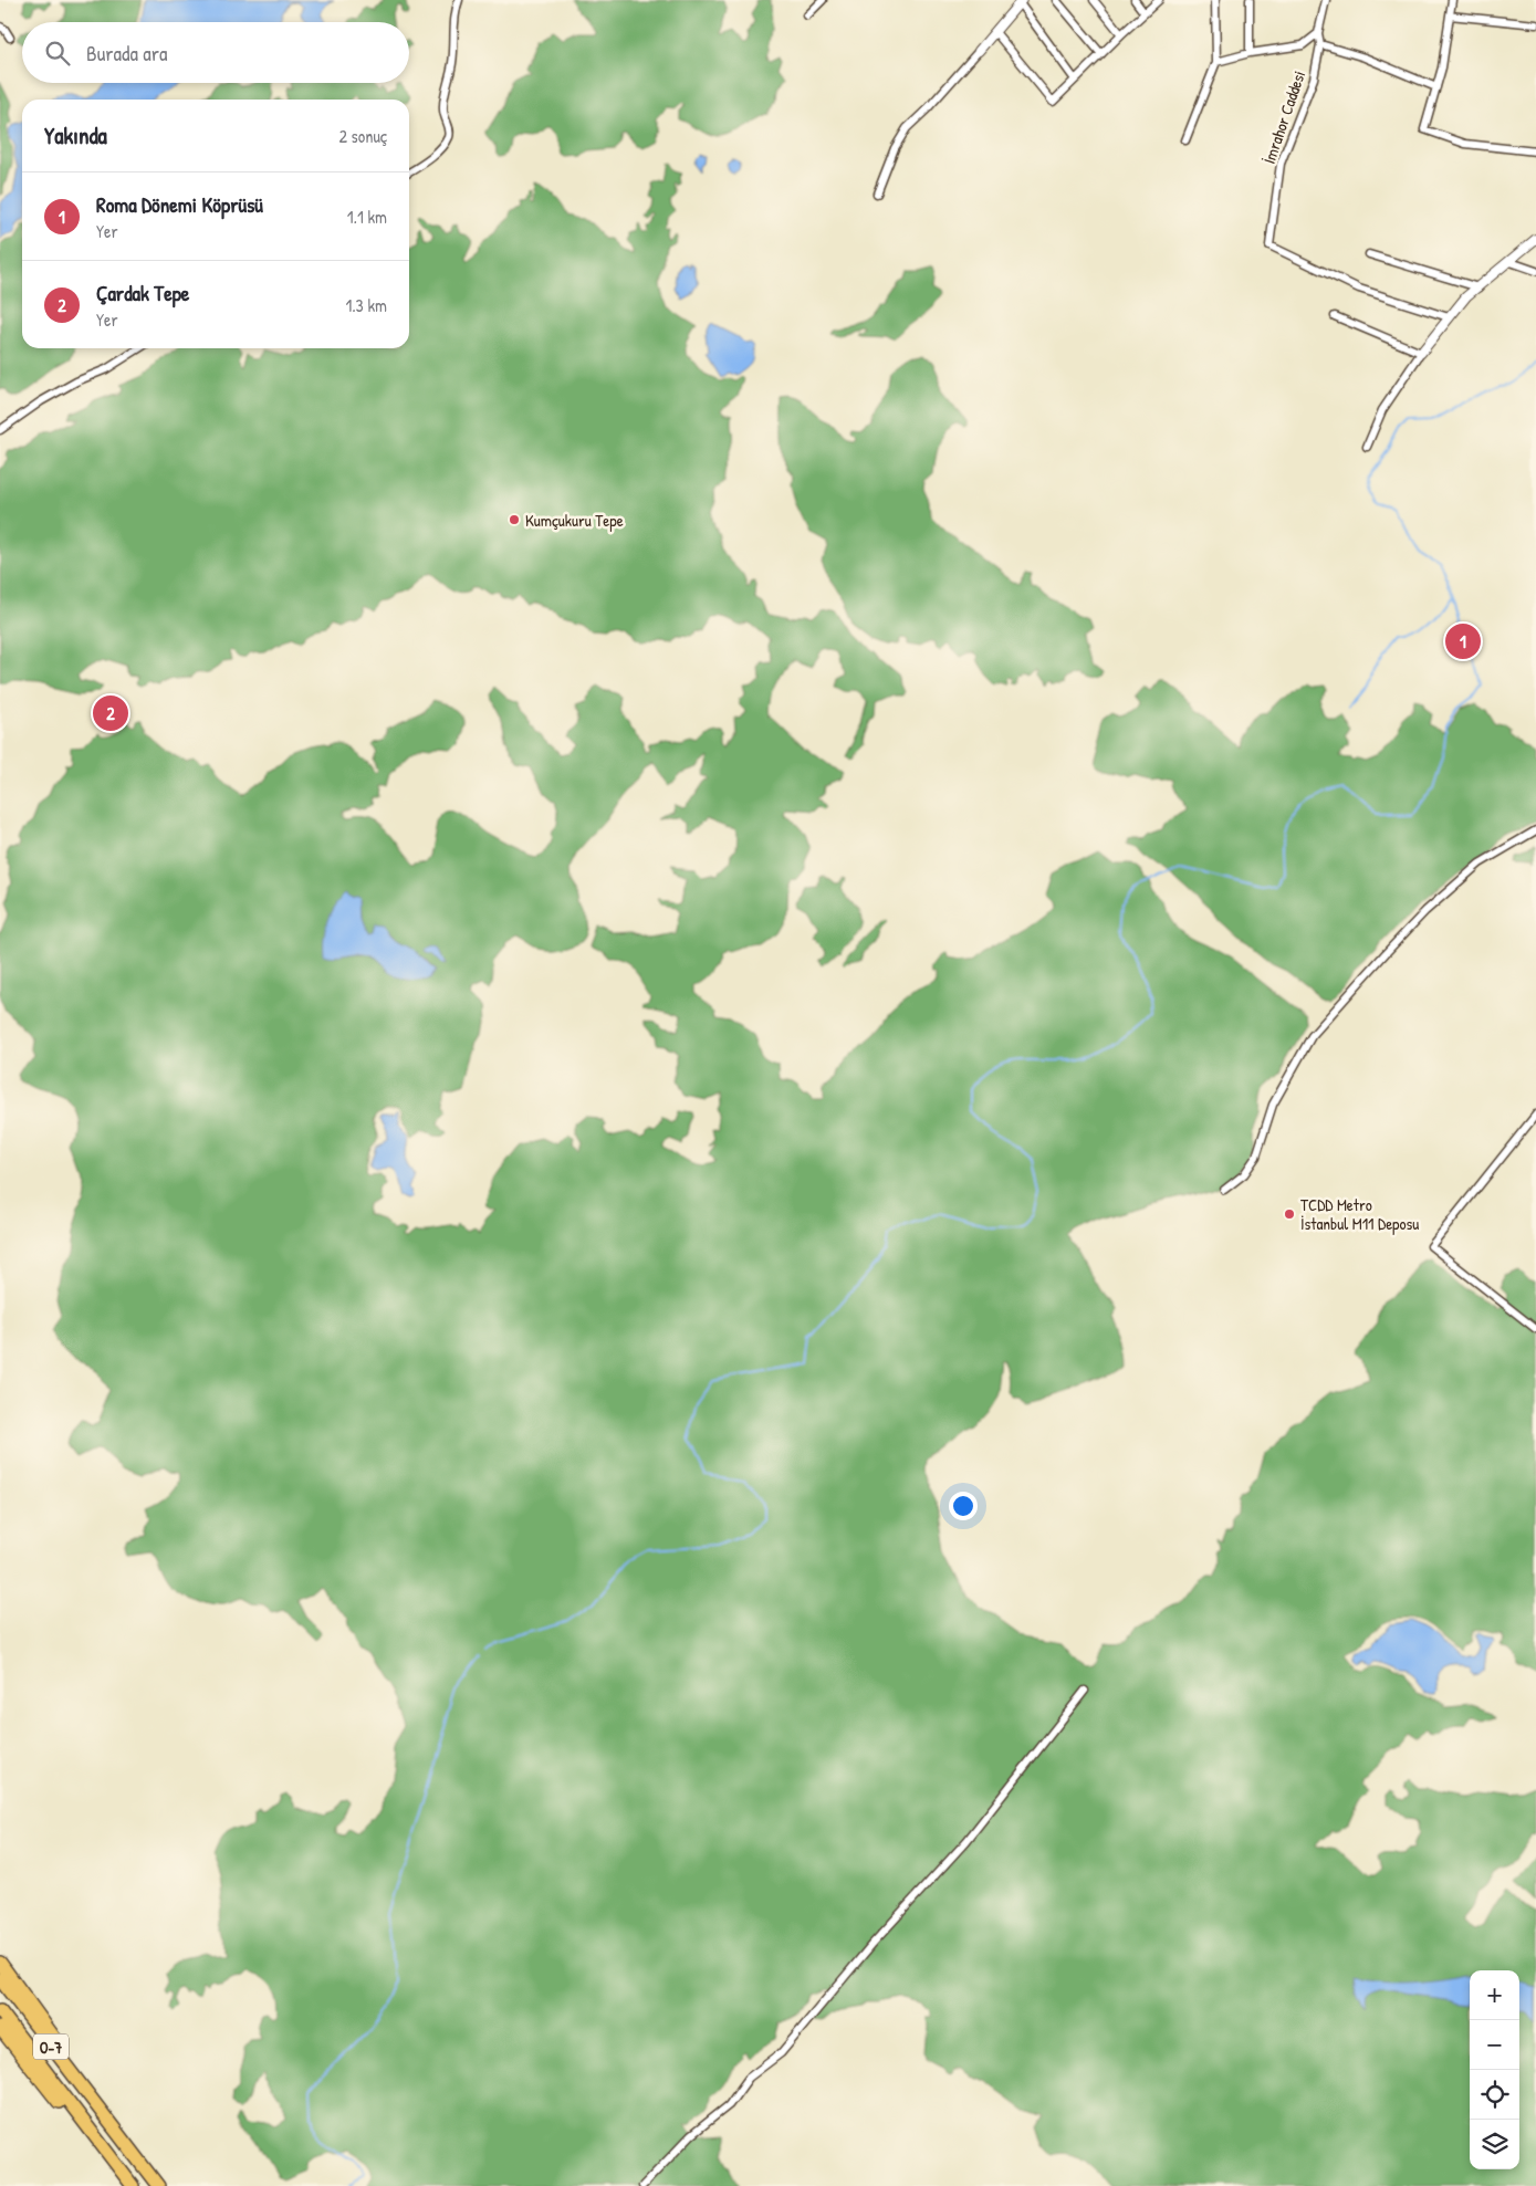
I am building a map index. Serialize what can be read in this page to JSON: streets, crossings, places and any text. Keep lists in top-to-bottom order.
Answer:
{
  "streets": {
    "highway": ["O-7"],
    "street": ["İmrahor Caddesi"]
  },
  "places": ["Kumçukuru Tepe", "TCDD Metro İstanbul M11 Deposu"],
  "page": {
    "search": "Burada ara",
    "heading": ["Yakında", "2 sonuç"],
    "list": [
      {
        "mark": "1",
        "name": "Roma Dönemi Köprüsü",
        "note": "Yer",
        "value": "1.1 km"
      },
      {
        "mark": "2",
        "name": "Çardak Tepe",
        "note": "Yer",
        "value": "1.3 km"
      }
    ],
    "pins": ["1", "2"],
    "map_buttons": ["+", "−"]
  }
}
